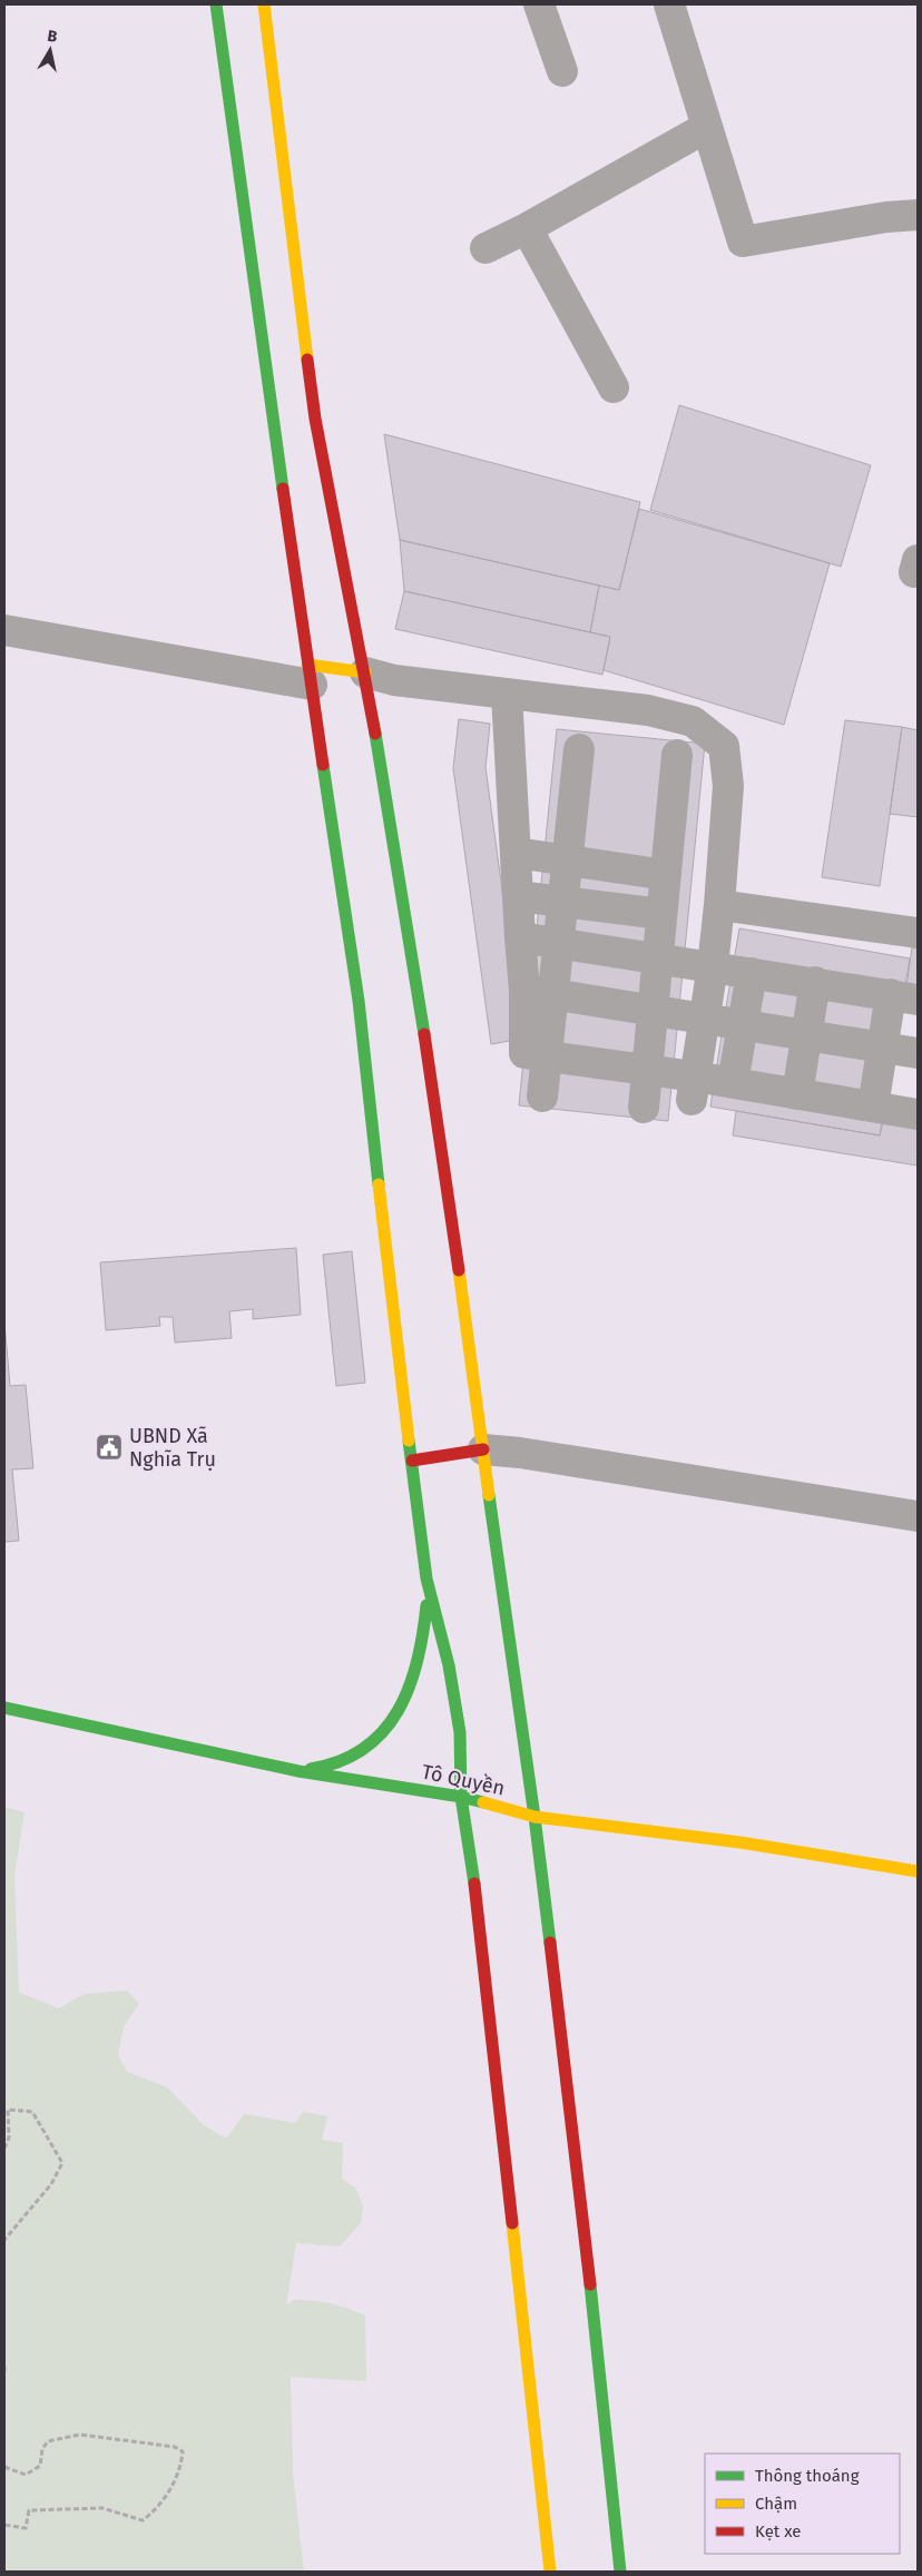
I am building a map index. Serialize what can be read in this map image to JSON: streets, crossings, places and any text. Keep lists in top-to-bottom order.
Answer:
{
  "streets": {
    "street": ["Tô Quyền"]
  },
  "places": {
    "public building": ["UBND Xã Nghĩa Trụ"]
  },
  "legend": ["Thông thoáng", "Chậm", "Kẹt xe"],
  "north": "top"
}
